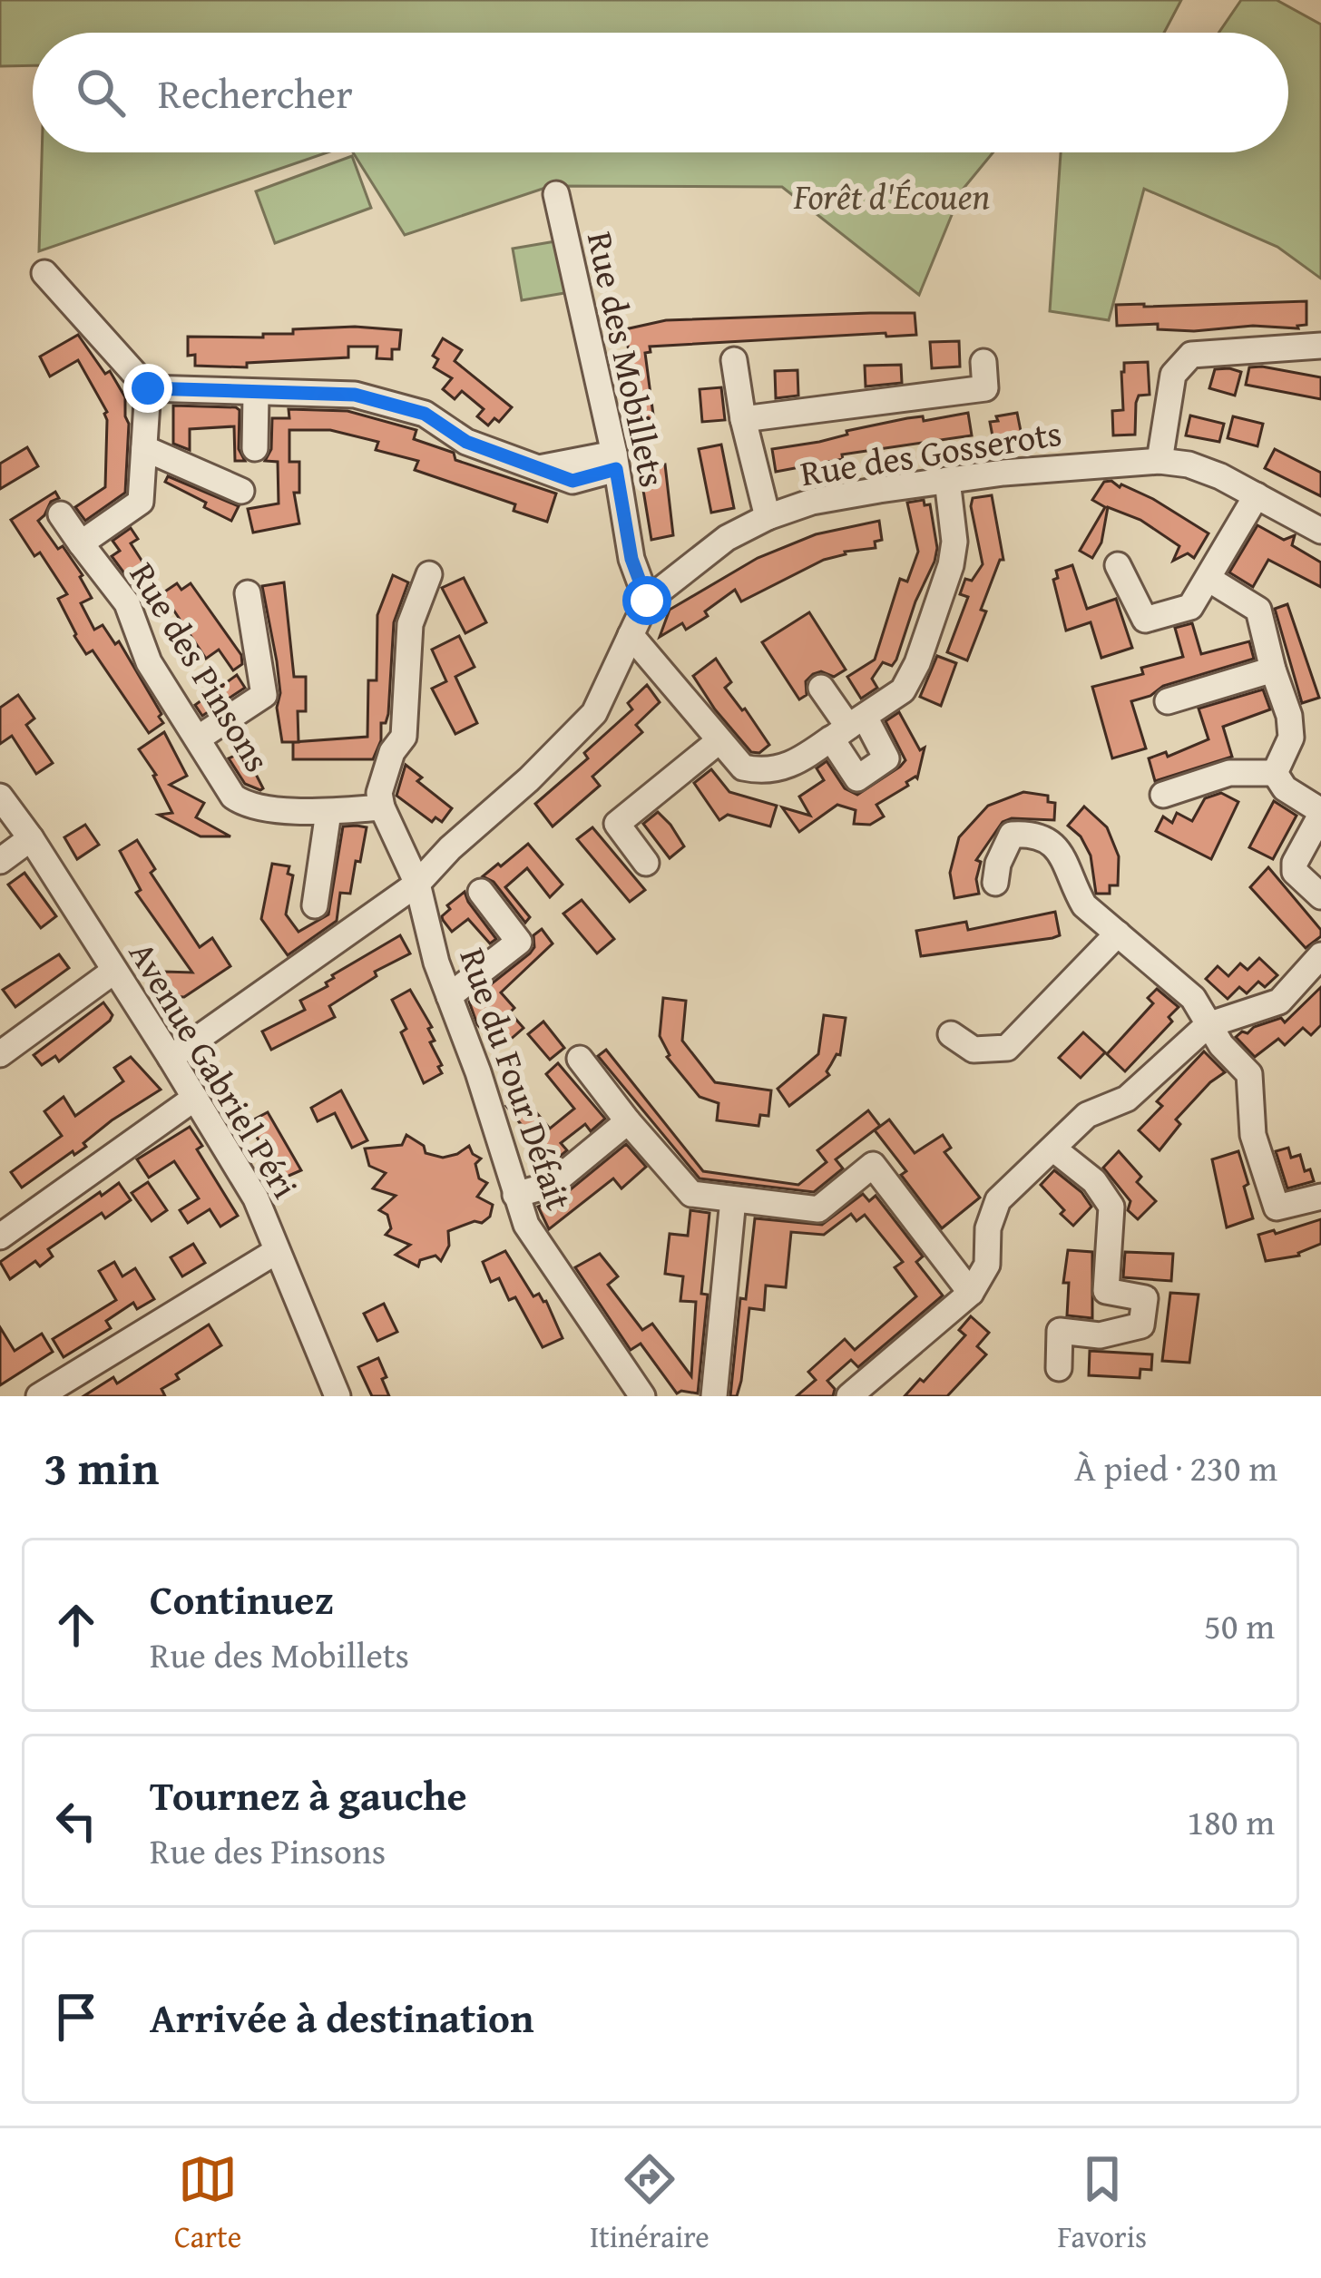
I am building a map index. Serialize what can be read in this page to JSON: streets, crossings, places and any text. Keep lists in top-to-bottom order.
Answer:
{
  "streets": {
    "street": [
      "Rue des Mobillets",
      "Rue des Gosserots",
      "Rue des Pinsons",
      "Avenue Gabriel Péri",
      "Rue du Four Défait"
    ]
  },
  "crossings": [
    ["Rue des Mobillets", "Rue des Gosserots"],
    ["Rue des Gosserots", "Avenue Gabriel Péri"],
    ["Rue des Gosserots", "Rue du Four Défait"]
  ],
  "parks": ["Forêt d'Écouen"],
  "page": {
    "search": "Rechercher",
    "heading": ["3 min", "À pied · 230 m"],
    "list": [
      ["Continuez", "Rue des Mobillets", "50 m"],
      ["Tournez à gauche", "Rue des Pinsons", "180 m"],
      "Arrivée à destination"
    ],
    "nav": ["Carte", "Itinéraire", "Favoris"]
  }
}
